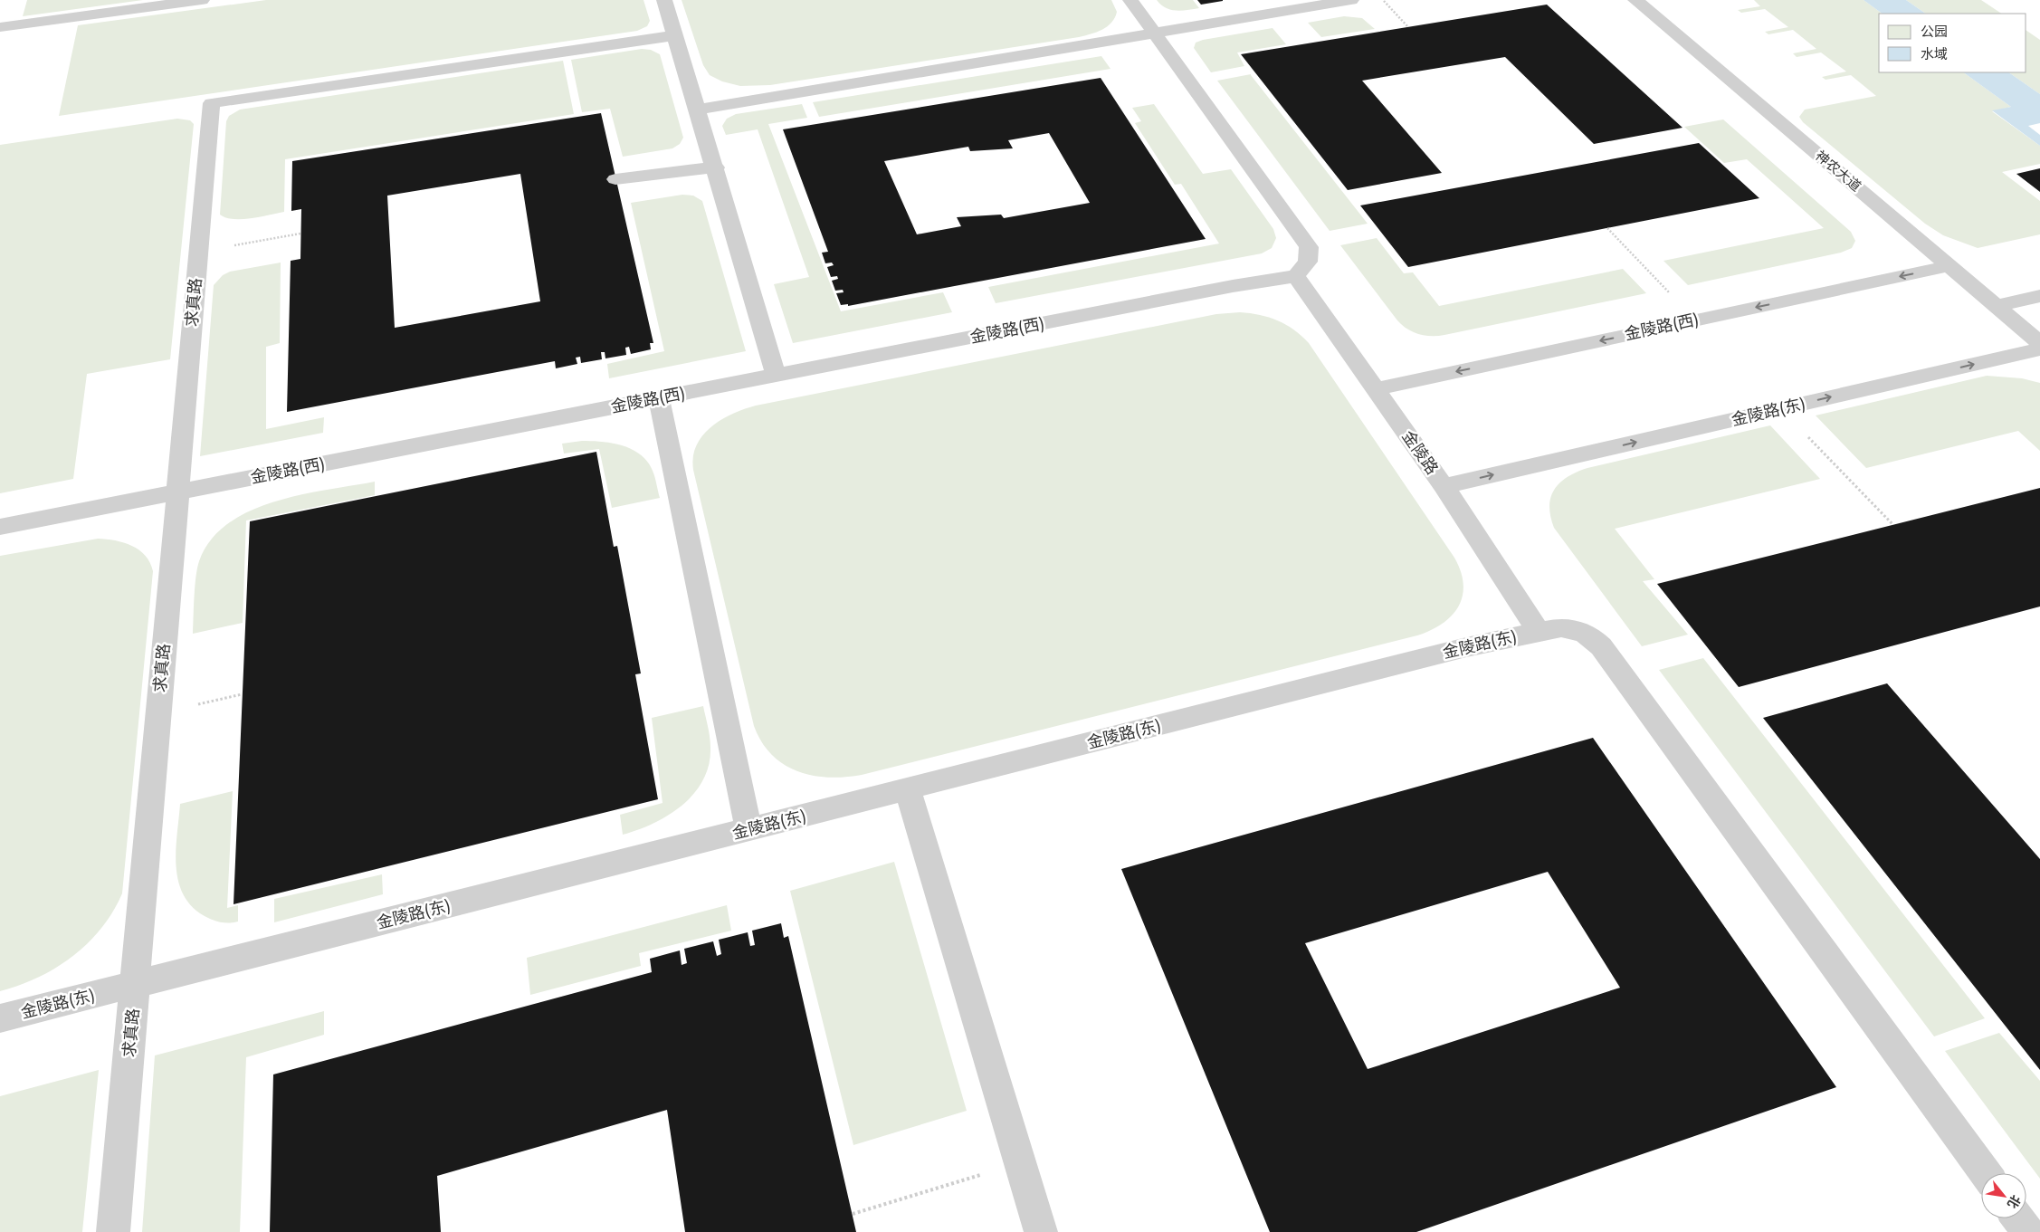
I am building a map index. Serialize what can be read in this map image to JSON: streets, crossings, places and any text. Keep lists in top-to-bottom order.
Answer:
{
  "streets": {
    "lane": [
      "神农大道",
      "求真路",
      "金陵路(西)",
      "金陵路(东)",
      "金陵路"
    ]
  },
  "crossings": [
    ["神农大道", "金陵路(西)"],
    ["求真路", "金陵路(西)"],
    ["求真路", "金陵路(东)"],
    ["金陵路(西)", "金陵路"],
    ["金陵路(东)", "金陵路"]
  ],
  "legend": ["公园", "水域"],
  "north": "bottom right"
}
